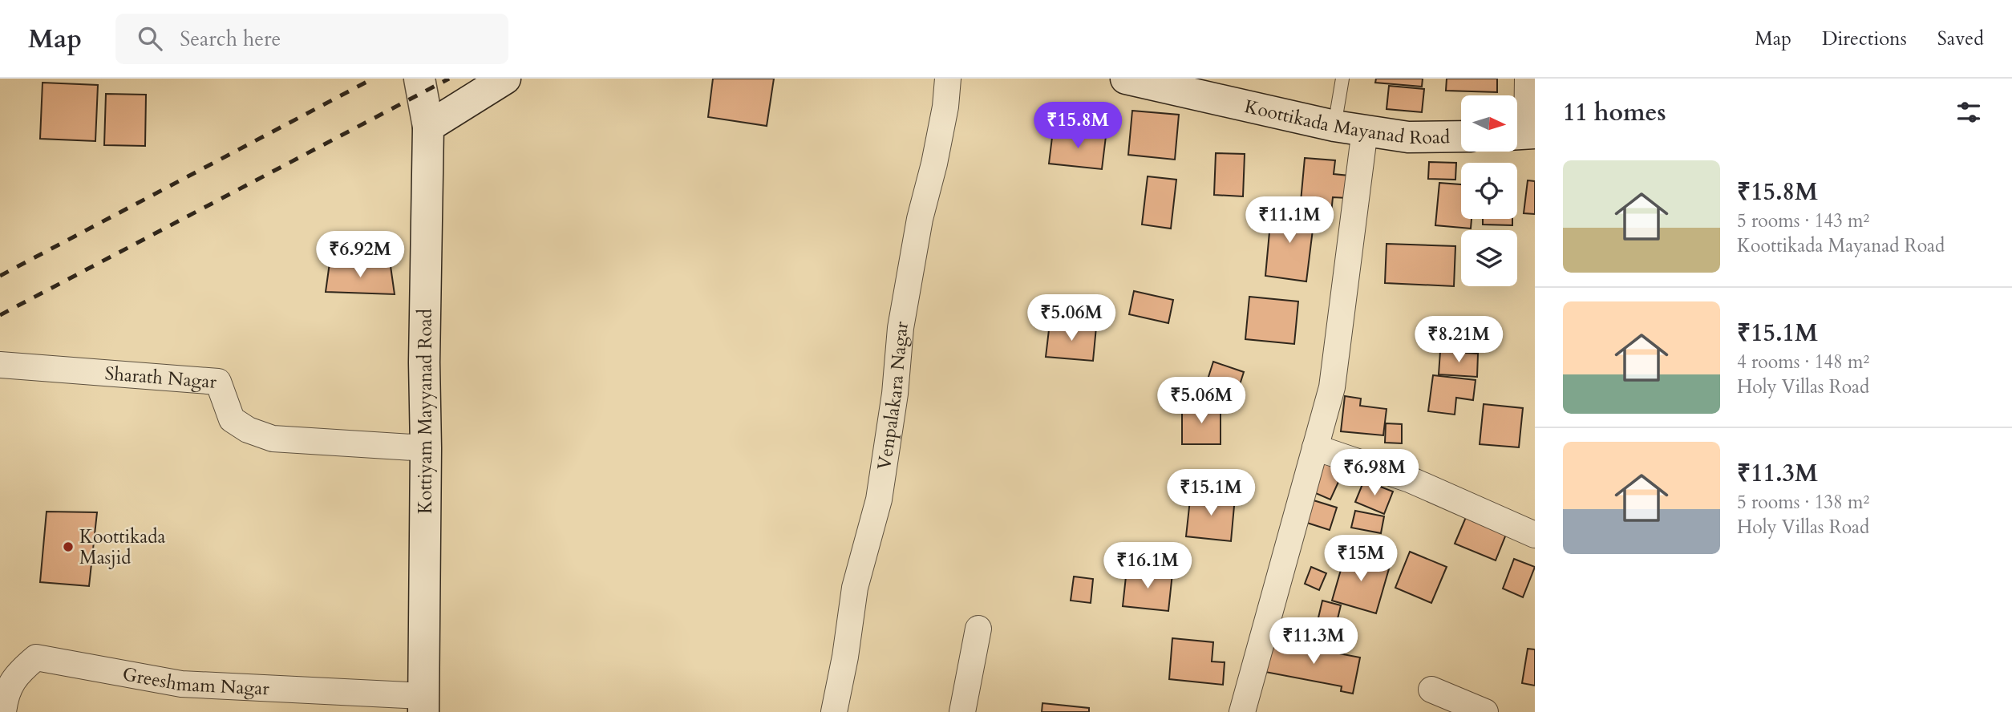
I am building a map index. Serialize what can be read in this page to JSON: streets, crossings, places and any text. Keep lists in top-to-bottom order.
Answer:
{
  "streets": {
    "main road": ["Koottikada Mayanad Road", "Kottiyam Mayyanad Road"],
    "street": ["Sharath Nagar", "Venpalakara Nagar", "Greeshmam Nagar"]
  },
  "crossings": [
    ["Sharath Nagar", "Kottiyam Mayyanad Road"],
    ["Kottiyam Mayyanad Road", "Greeshmam Nagar"]
  ],
  "places": ["Koottikada Masjid"],
  "north": "right",
  "page": {
    "header": "Map",
    "search": "Search here",
    "nav": ["Map", "Directions", "Saved"],
    "heading": "11 homes",
    "price": [
      "₹15.8M",
      "₹11.1M",
      "₹6.92M",
      "₹5.06M",
      "₹8.21M",
      "₹5.06M",
      "₹6.98M",
      "₹15.1M",
      "₹15M",
      "₹16.1M",
      "₹11.3M"
    ],
    "list": [
      {
        "name": "₹15.8M",
        "note": "5 rooms · 143 m² · Koottikada Mayanad Road"
      },
      {
        "name": "₹15.1M",
        "note": "4 rooms · 148 m² · Holy Villas Road"
      },
      {
        "name": "₹11.3M",
        "note": "5 rooms · 138 m² · Holy Villas Road"
      }
    ]
  }
}
